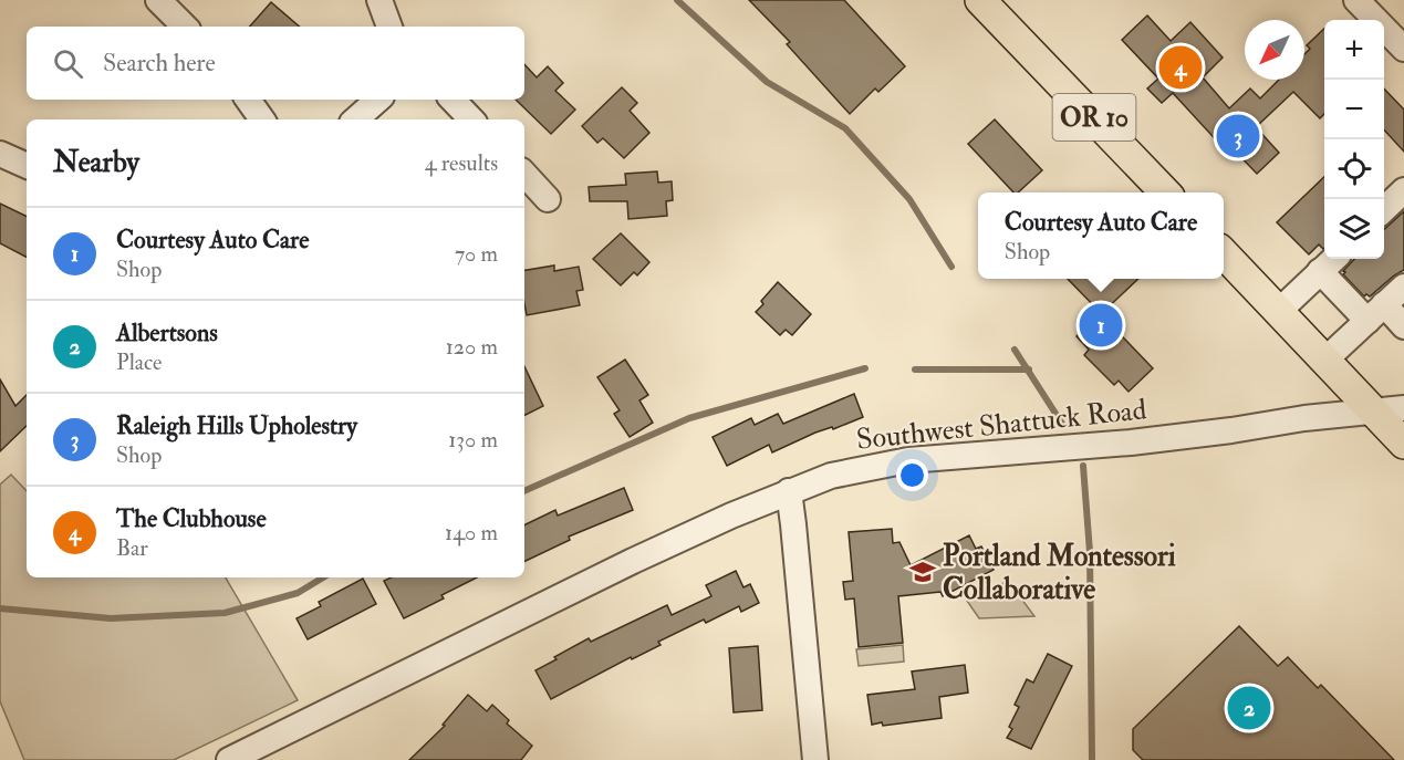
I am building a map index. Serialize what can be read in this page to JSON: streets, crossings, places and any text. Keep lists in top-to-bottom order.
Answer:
{
  "streets": {
    "main road": ["OR 10"],
    "street": ["Southwest Shattuck Road"]
  },
  "places": {
    "school or university": ["Portland Montessori Collaborative"]
  },
  "north": "bottom left",
  "page": {
    "map_buttons": ["+", "−"],
    "search": "Search here",
    "pins": [
      "4",
      "3",
      "1",
      "2"
    ],
    "heading": ["Nearby", "4 results"],
    "popup": ["Courtesy Auto Care", "Shop"],
    "list": [
      {
        "mark": "1",
        "name": "Courtesy Auto Care",
        "note": "Shop",
        "value": "70 m"
      },
      {
        "mark": "2",
        "name": "Albertsons",
        "note": "Place",
        "value": "120 m"
      },
      {
        "mark": "3",
        "name": "Raleigh Hills Upholestry",
        "note": "Shop",
        "value": "130 m"
      },
      {
        "mark": "4",
        "name": "The Clubhouse",
        "note": "Bar",
        "value": "140 m"
      }
    ]
  }
}
